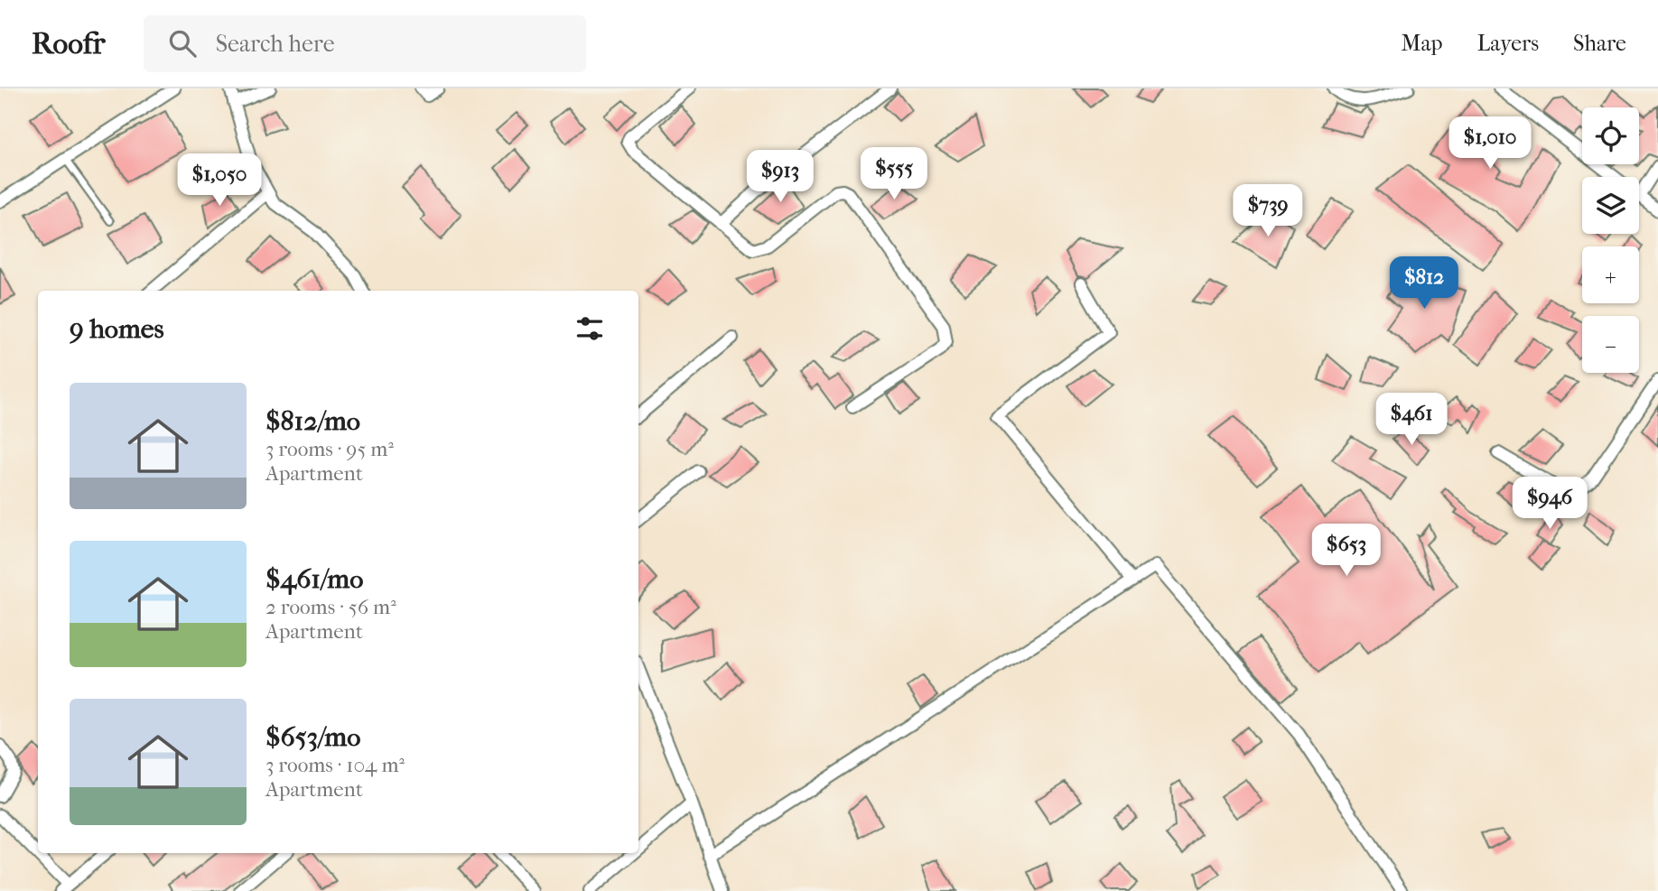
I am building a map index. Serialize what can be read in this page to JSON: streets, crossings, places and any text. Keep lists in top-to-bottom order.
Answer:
{
  "page": {
    "header": "Roofr",
    "search": "Search here",
    "nav": ["Map", "Layers", "Share"],
    "map_buttons": ["+", "−"],
    "price": [
      "$1,010",
      "$555",
      "$913",
      "$1,050",
      "$739",
      "$812",
      "$461",
      "$946",
      "$653"
    ],
    "heading": "9 homes",
    "list": [
      {
        "name": "$812/mo",
        "note": "3 rooms · 95 m² · Apartment"
      },
      {
        "name": "$461/mo",
        "note": "2 rooms · 56 m² · Apartment"
      },
      {
        "name": "$653/mo",
        "note": "3 rooms · 104 m² · Apartment"
      }
    ]
  }
}
